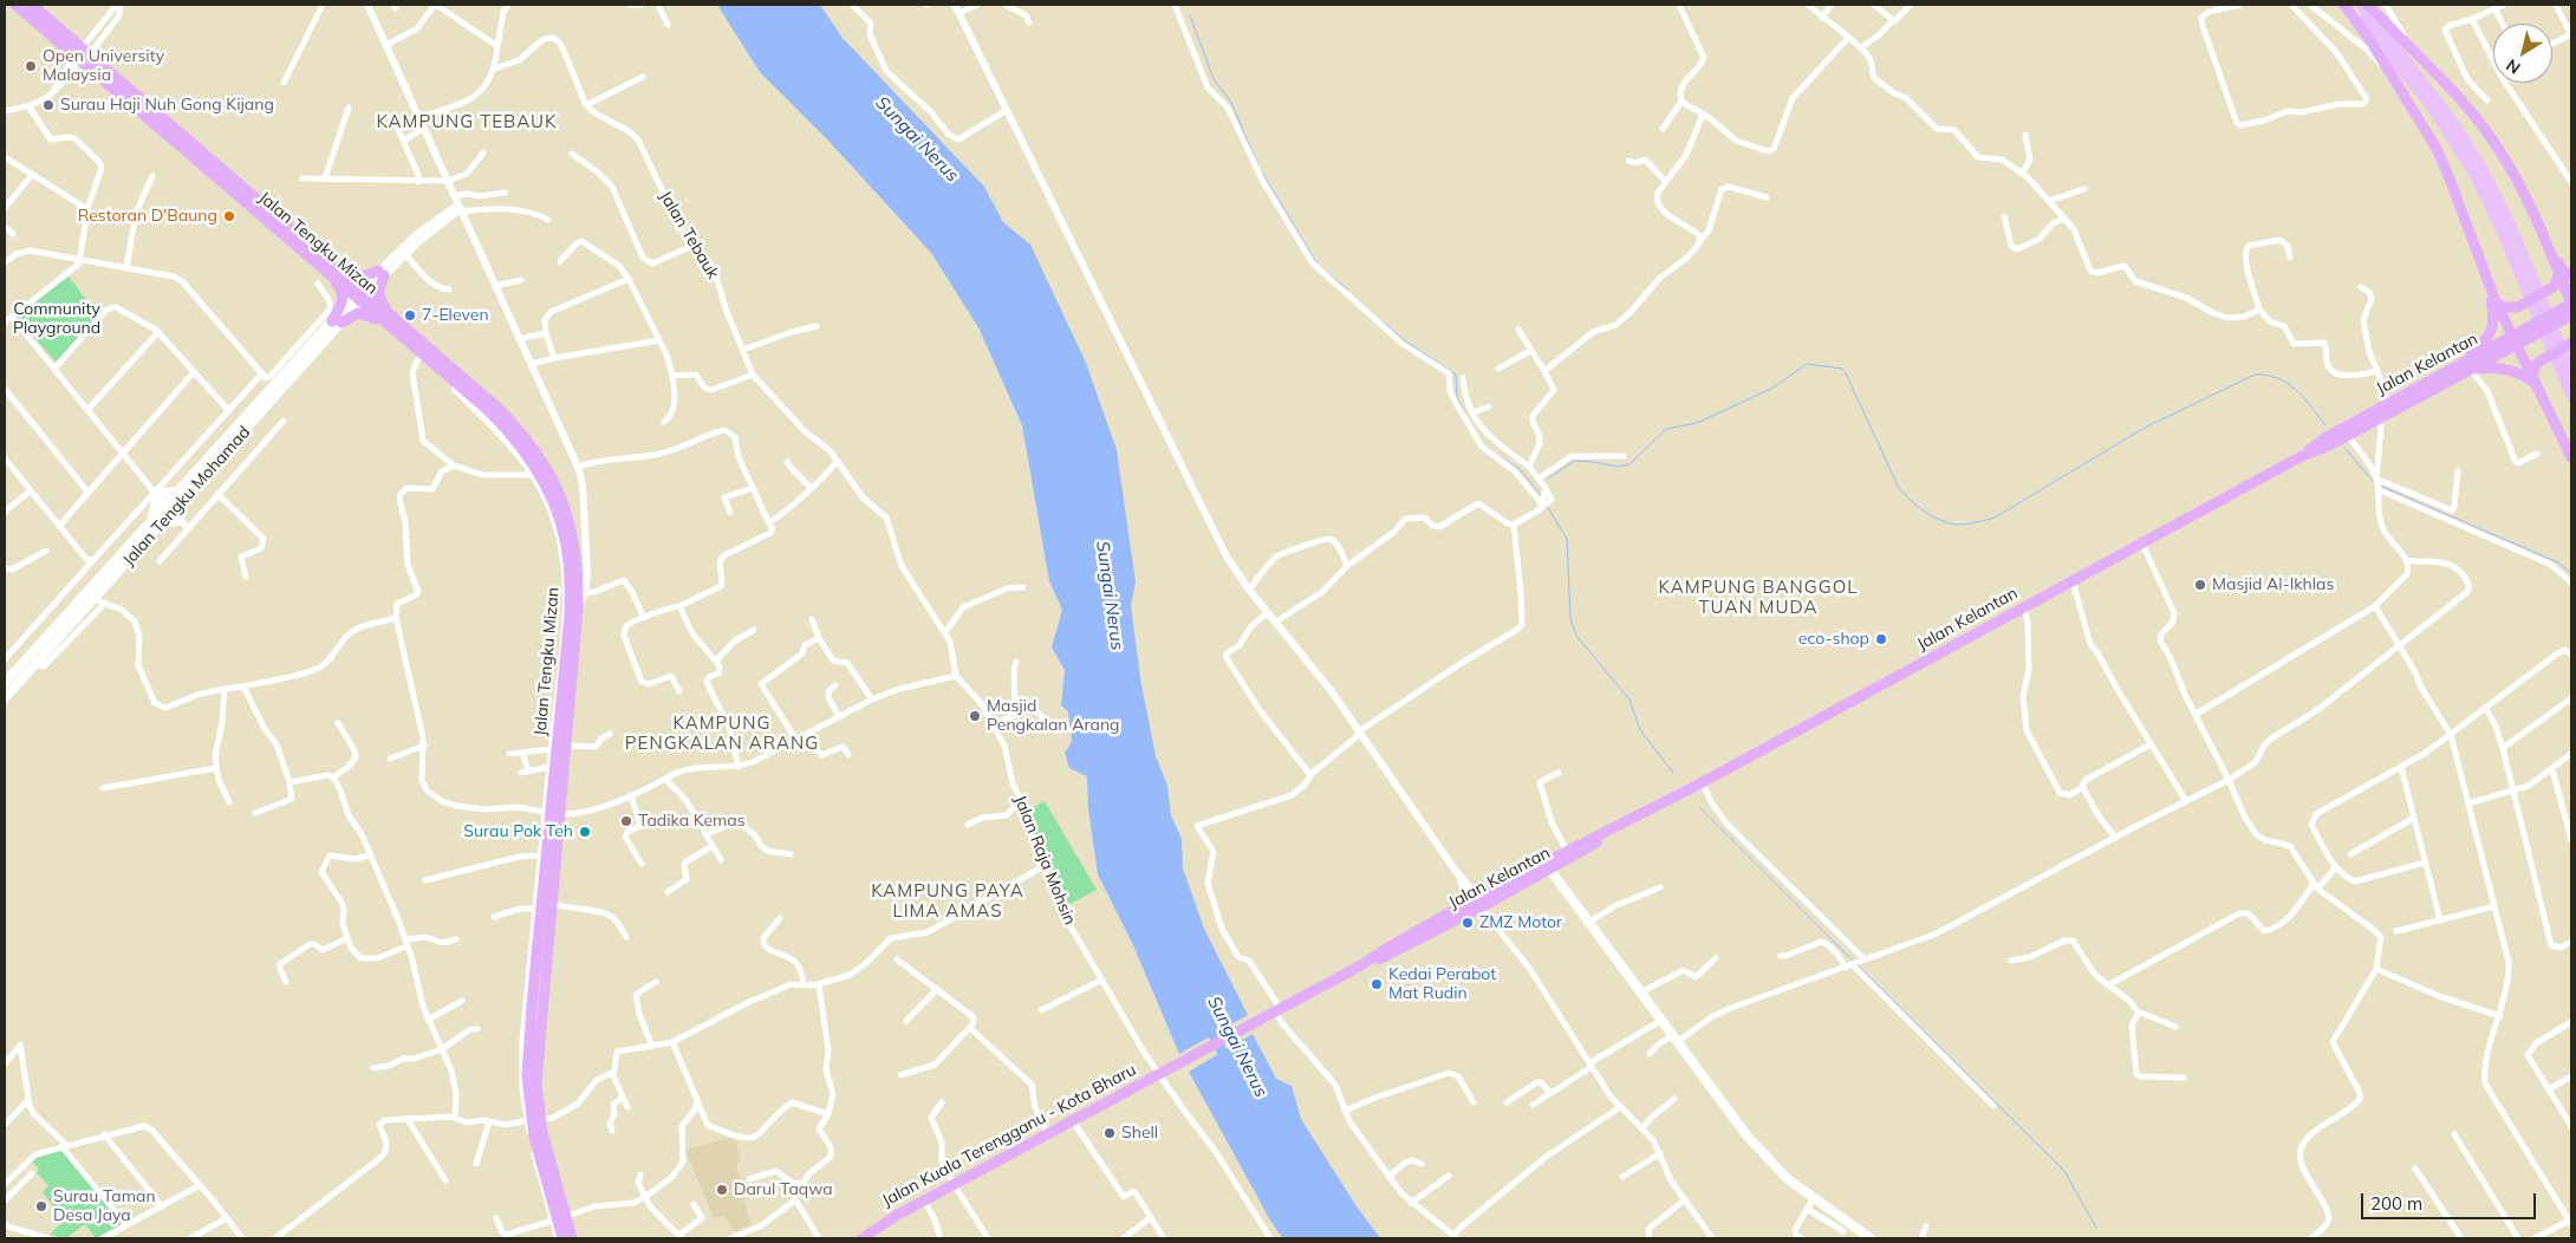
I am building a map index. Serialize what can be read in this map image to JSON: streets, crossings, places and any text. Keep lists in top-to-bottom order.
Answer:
{
  "streets": {
    "highway": ["Jalan Tengku Mizan", "Jalan Kelantan", "Jalan Kuala Terengganu - Kota Bharu"],
    "main road": ["Jalan Tengku Mohamad"],
    "street": ["Jalan Tebauk", "Jalan Raja Mohsin"]
  },
  "crossings": [
    ["Jalan Tebauk", "Jalan Raja Mohsin"],
    ["Jalan Tengku Mizan", "Jalan Tengku Mohamad"],
    ["Jalan Kelantan", "Jalan Kuala Terengganu - Kota Bharu"],
    ["Jalan Raja Mohsin", "Jalan Kuala Terengganu - Kota Bharu"]
  ],
  "districts": [
    "KAMPUNG TEBAUK",
    "KAMPUNG BANGGOL TUAN MUDA",
    "KAMPUNG PENGKALAN ARANG",
    "KAMPUNG PAYA LIMA AMAS"
  ],
  "water": ["Sungai Nerus"],
  "parks": ["Community Playground"],
  "places": [
    "Open University Malaysia",
    "Surau Haji Nuh Gong Kijang",
    "Restoran D'Baung",
    "7-Eleven",
    "Masjid Al-Ikhlas",
    "eco-shop",
    "Masjid Pengkalan Arang",
    "Tadika Kemas",
    "Surau Pok Teh",
    "ZMZ Motor",
    "Kedai Perabot Mat Rudin",
    "Shell",
    "Darul Taqwa",
    "Surau Taman Desa Jaya"
  ],
  "scale_bar": "200 m",
  "north": "bottom left"
}
